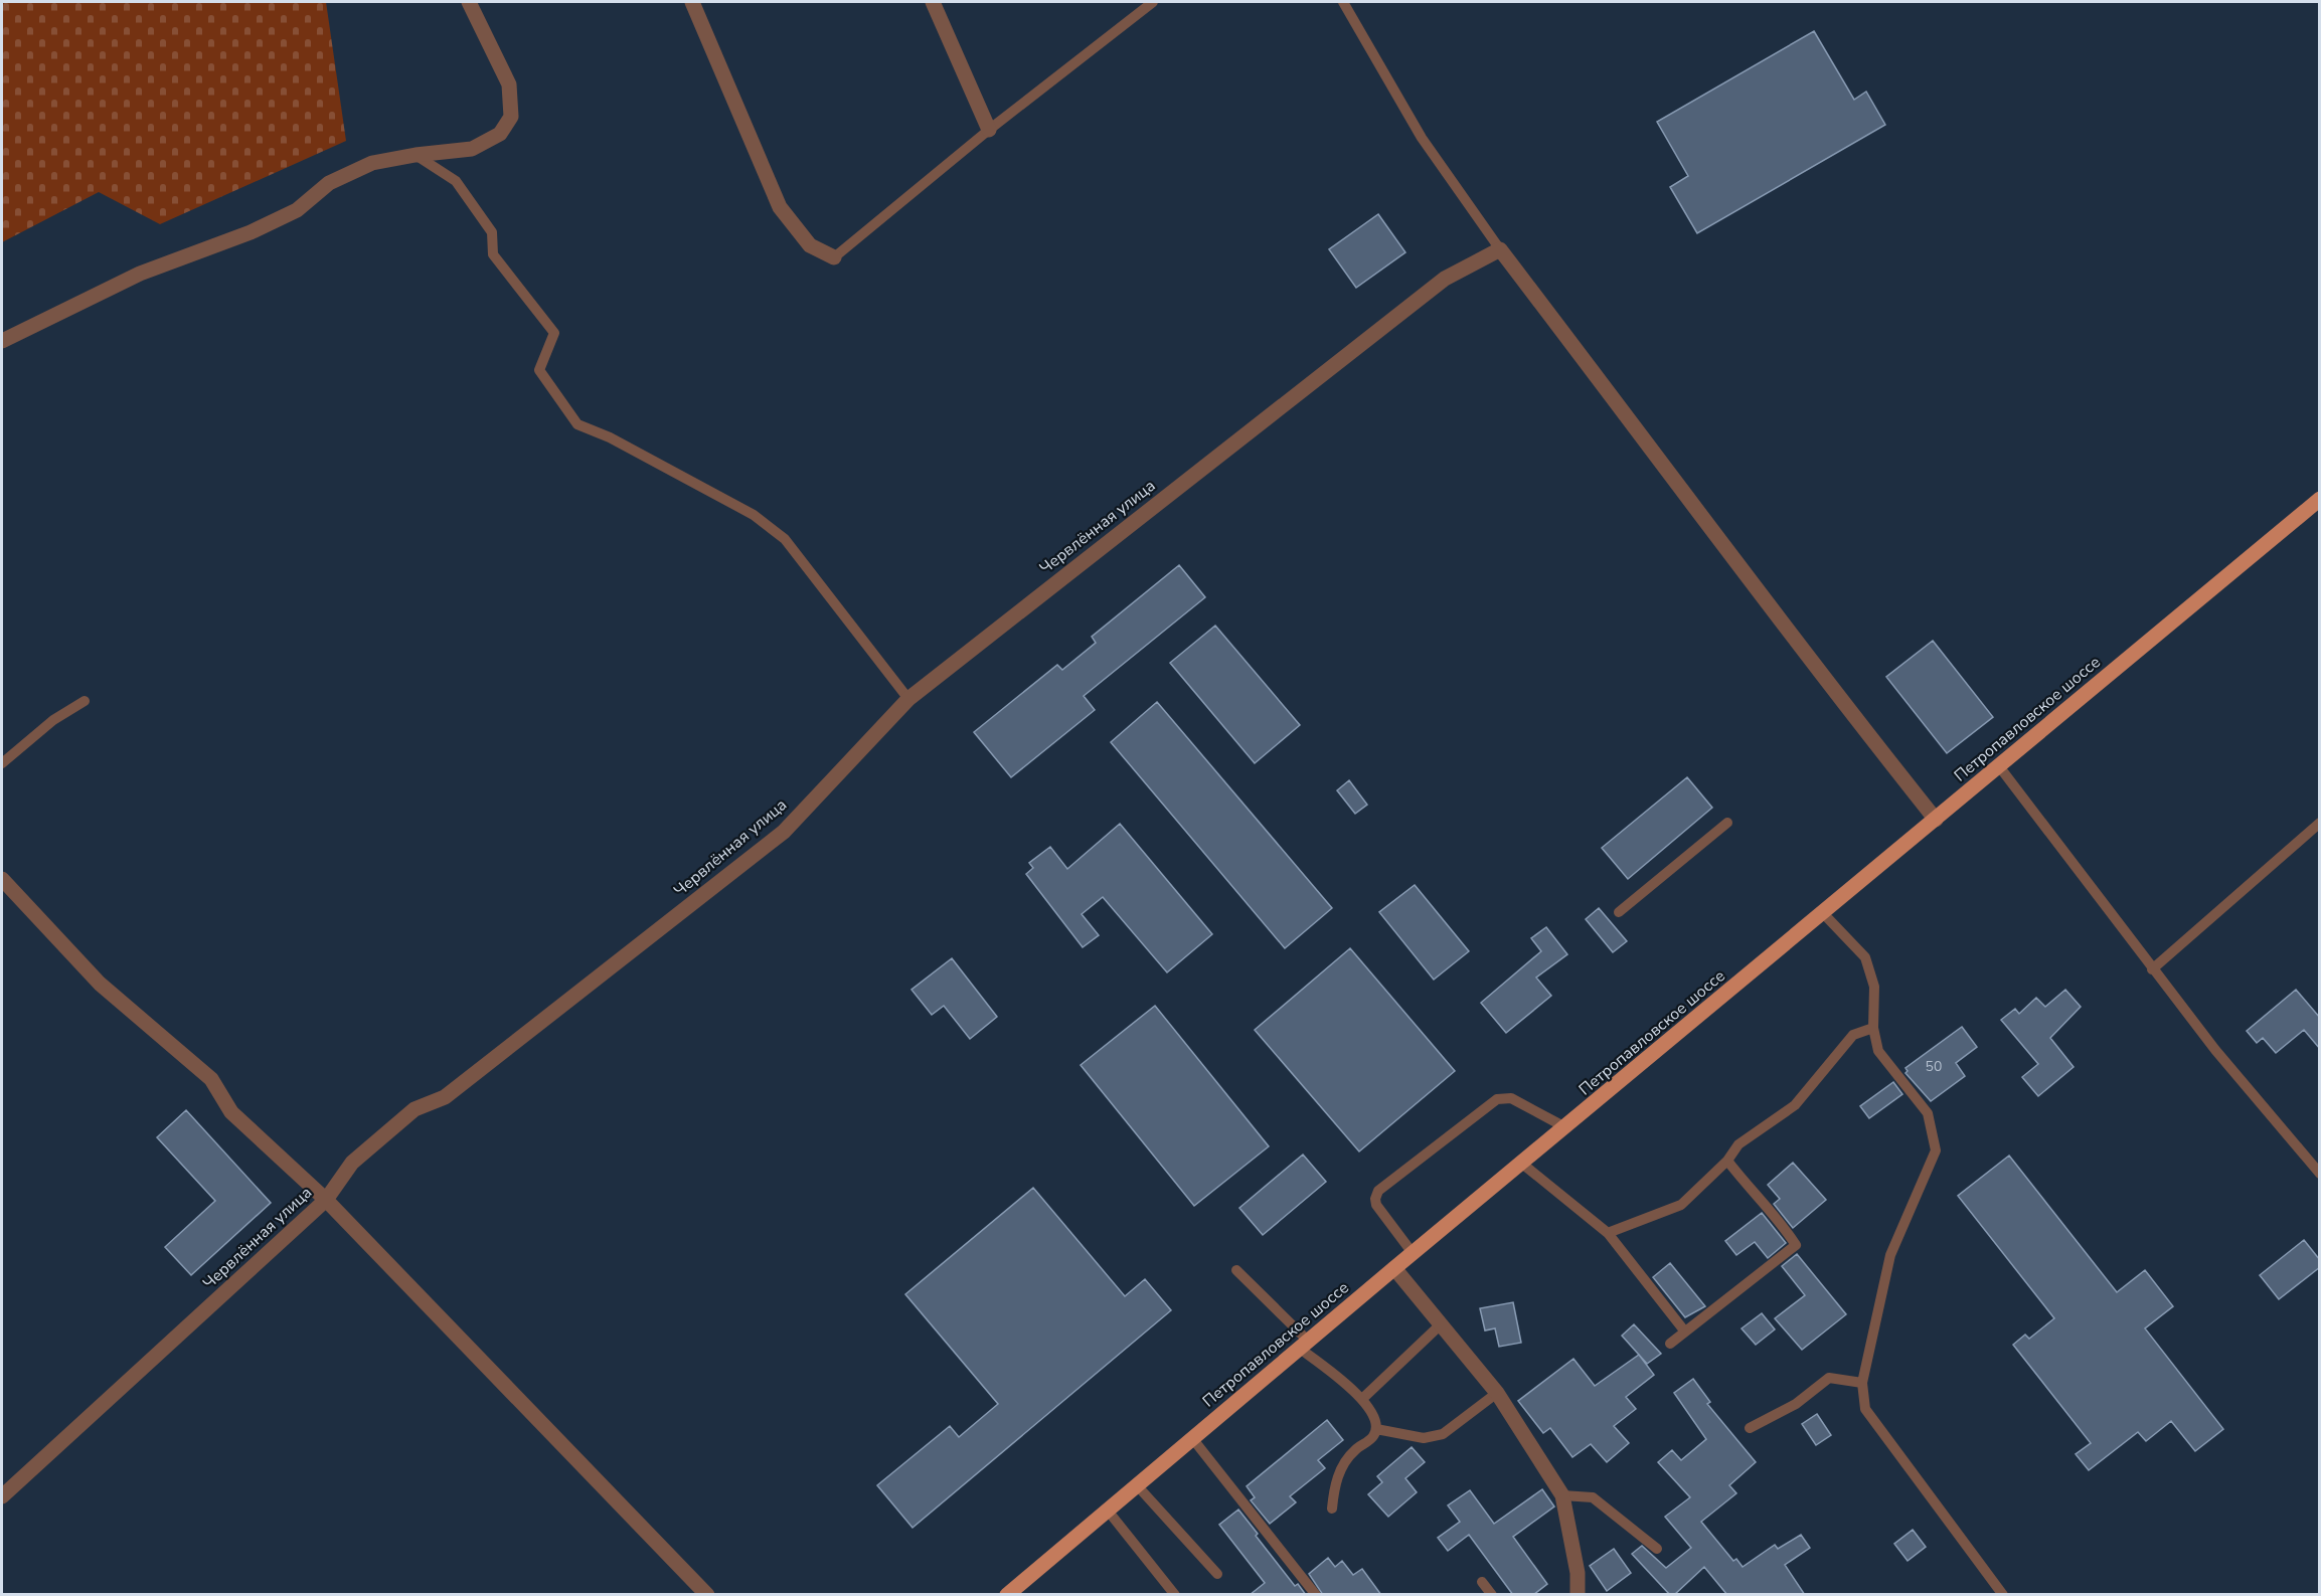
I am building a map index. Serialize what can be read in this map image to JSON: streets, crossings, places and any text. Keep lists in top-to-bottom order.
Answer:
{
  "streets": {
    "main road": ["Петропавловское шоссе"],
    "street": ["Червлённая улица"]
  },
  "house_numbers": ["50"]
}
